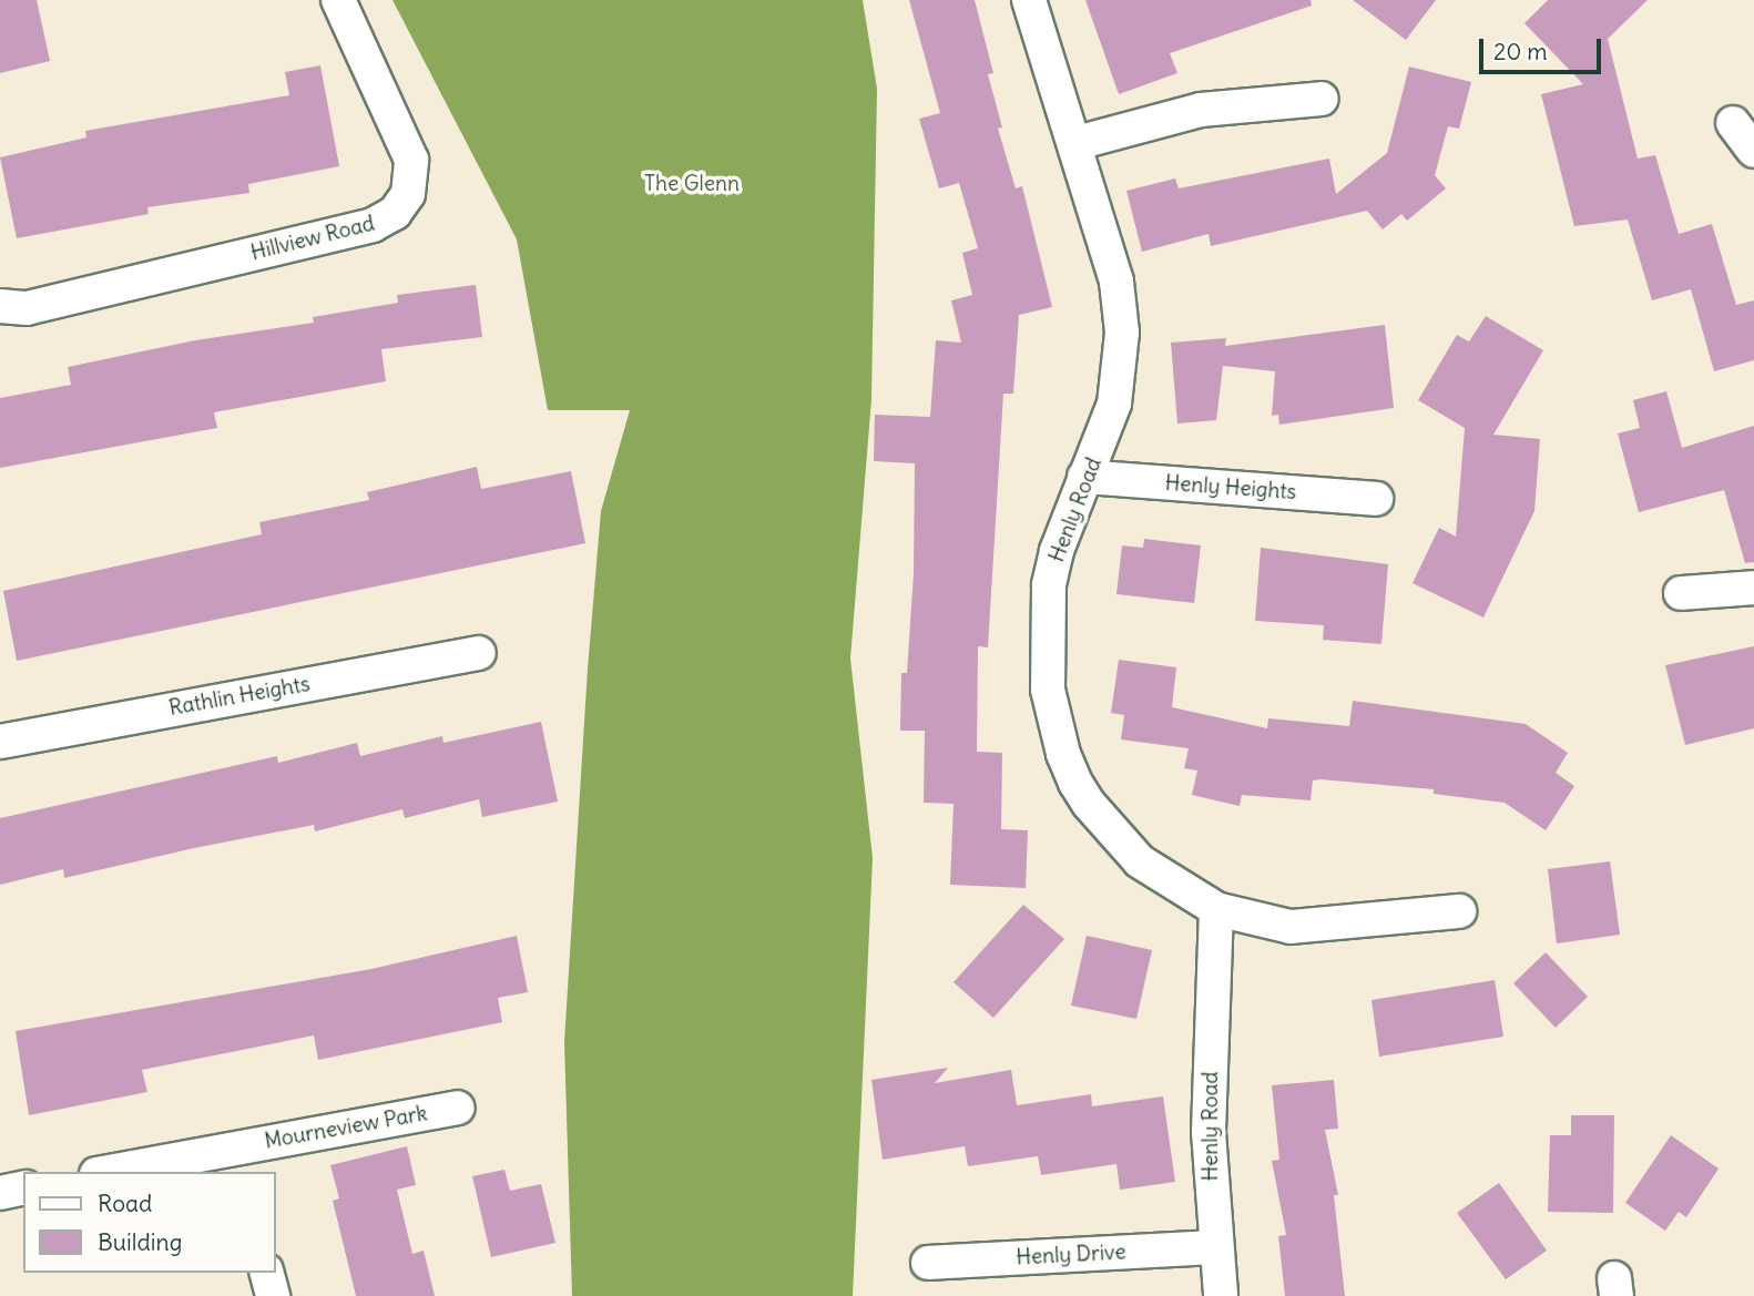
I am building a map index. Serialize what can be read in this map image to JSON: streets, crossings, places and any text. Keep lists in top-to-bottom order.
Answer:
{
  "streets": {
    "street": [
      "Hillview Road",
      "Henly Heights",
      "Henly Road",
      "Rathlin Heights",
      "Mourneview Park",
      "Henly Drive"
    ]
  },
  "crossings": [
    ["Henly Heights", "Henly Road"],
    ["Henly Road", "Henly Drive"]
  ],
  "parks": ["The Glenn"],
  "legend": ["Road", "Building"],
  "scale_bar": "20 m"
}
